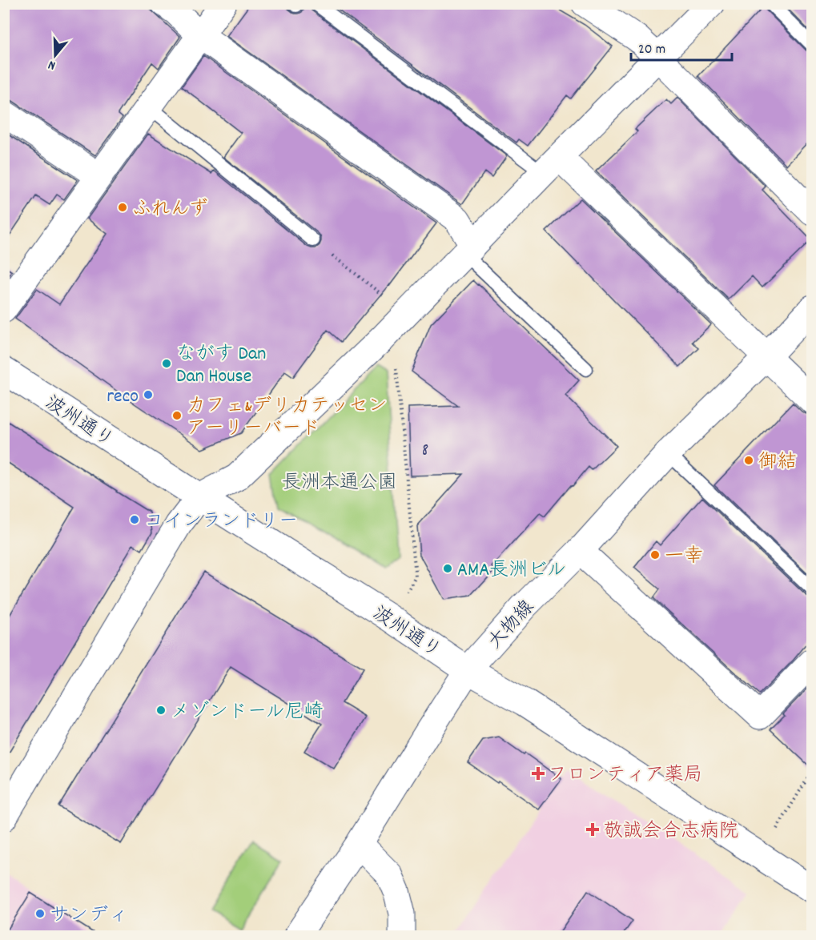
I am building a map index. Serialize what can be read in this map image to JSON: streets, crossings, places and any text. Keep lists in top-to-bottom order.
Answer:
{
  "streets": {
    "street": ["波州通り", "大物線"]
  },
  "crossings": [
    ["波州通り", "大物線"]
  ],
  "parks": ["長洲本通公園"],
  "places": {
    "other": [
      "ふれんず",
      "ながす Dan Dan House",
      "reco",
      "カフェ&デリカテッセン アーリーバード",
      "御結",
      "コインランドリー",
      "一幸",
      "AMA長洲ビル",
      "メゾンドール尼崎",
      "サンディ"
    ],
    "health": ["フロンティア薬局", "敬誠会合志病院"]
  },
  "house_numbers": ["8"],
  "scale_bar": "20 m",
  "north": "bottom"
}
